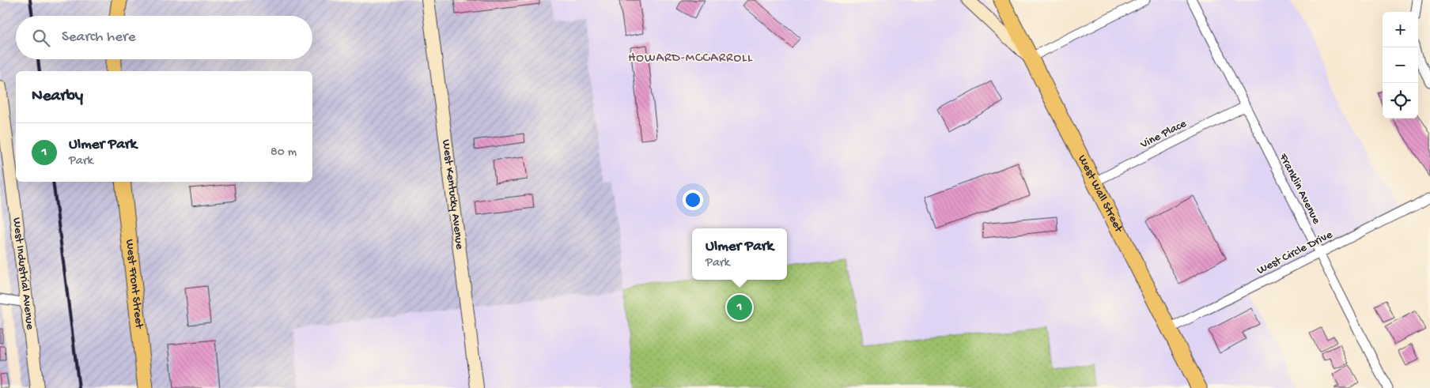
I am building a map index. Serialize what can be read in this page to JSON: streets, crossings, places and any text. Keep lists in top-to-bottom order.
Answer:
{
  "streets": {
    "main road": ["West Wall Street", "West Front Street"],
    "street": [
      "Vine Place",
      "Franklin Avenue",
      "West Kentucky Avenue",
      "West Circle Drive",
      "West Industrial Avenue"
    ]
  },
  "crossings": [
    ["Vine Place", "Franklin Avenue"],
    ["Vine Place", "West Wall Street"],
    ["Franklin Avenue", "West Circle Drive"],
    ["West Wall Street", "West Circle Drive"]
  ],
  "districts": ["HOWARD-MCCARROLL"],
  "page": {
    "map_buttons": ["+", "−"],
    "search": "Search here",
    "heading": "Nearby",
    "list": [
      {
        "mark": "1",
        "name": "Ulmer Park",
        "note": "Park",
        "value": "80 m"
      }
    ],
    "popup": ["Ulmer Park", "Park"],
    "pins": "1"
  }
}
